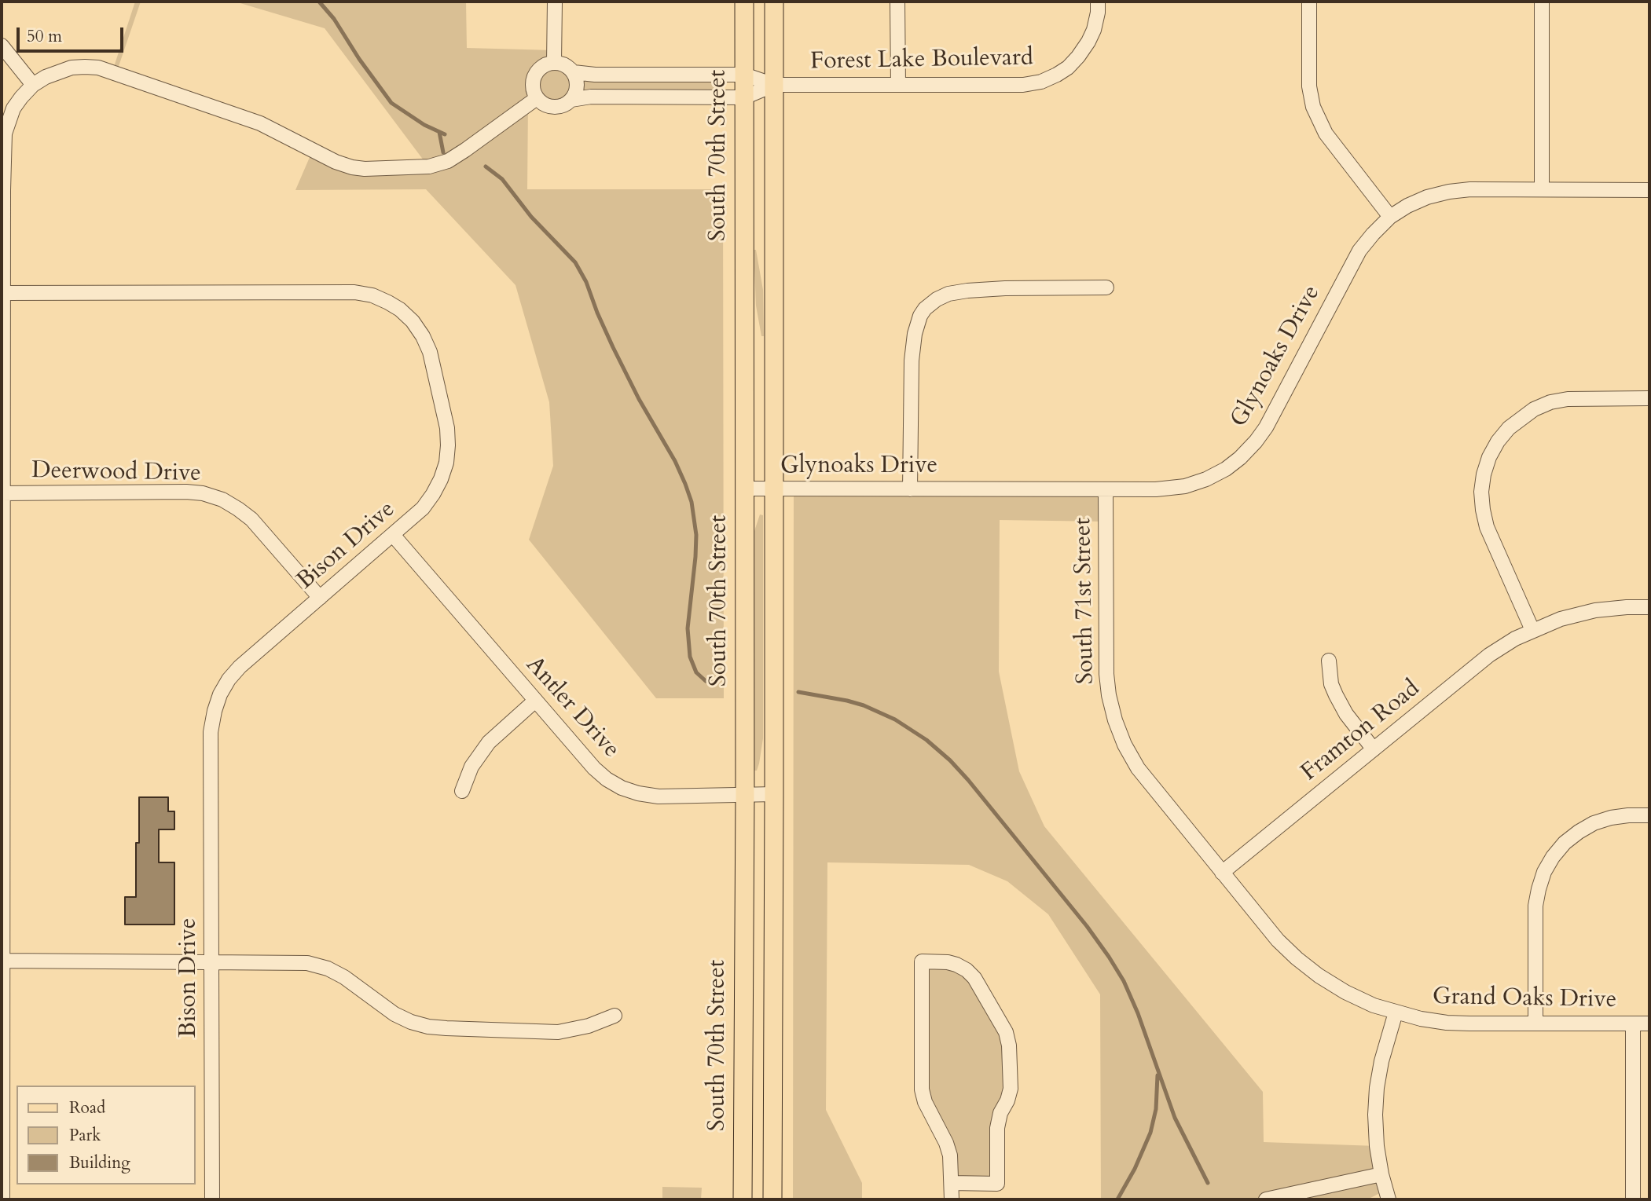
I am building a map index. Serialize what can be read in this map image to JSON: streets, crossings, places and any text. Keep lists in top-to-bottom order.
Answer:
{
  "streets": {
    "main road": ["South 70th Street"],
    "street": [
      "Forest Lake Boulevard",
      "Glynoaks Drive",
      "Deerwood Drive",
      "Bison Drive",
      "South 71st Street",
      "Antler Drive",
      "Framton Road",
      "Grand Oaks Drive"
    ]
  },
  "crossings": [
    ["Forest Lake Boulevard", "South 70th Street"],
    ["South 70th Street", "Glynoaks Drive"],
    ["South 70th Street", "Antler Drive"],
    ["Glynoaks Drive", "South 71st Street"],
    ["Deerwood Drive", "Bison Drive"],
    ["Bison Drive", "Antler Drive"],
    ["South 71st Street", "Framton Road"],
    ["South 71st Street", "Grand Oaks Drive"],
    ["Framton Road", "Grand Oaks Drive"]
  ],
  "legend": ["Road", "Park", "Building"],
  "scale_bar": "50 m"
}
